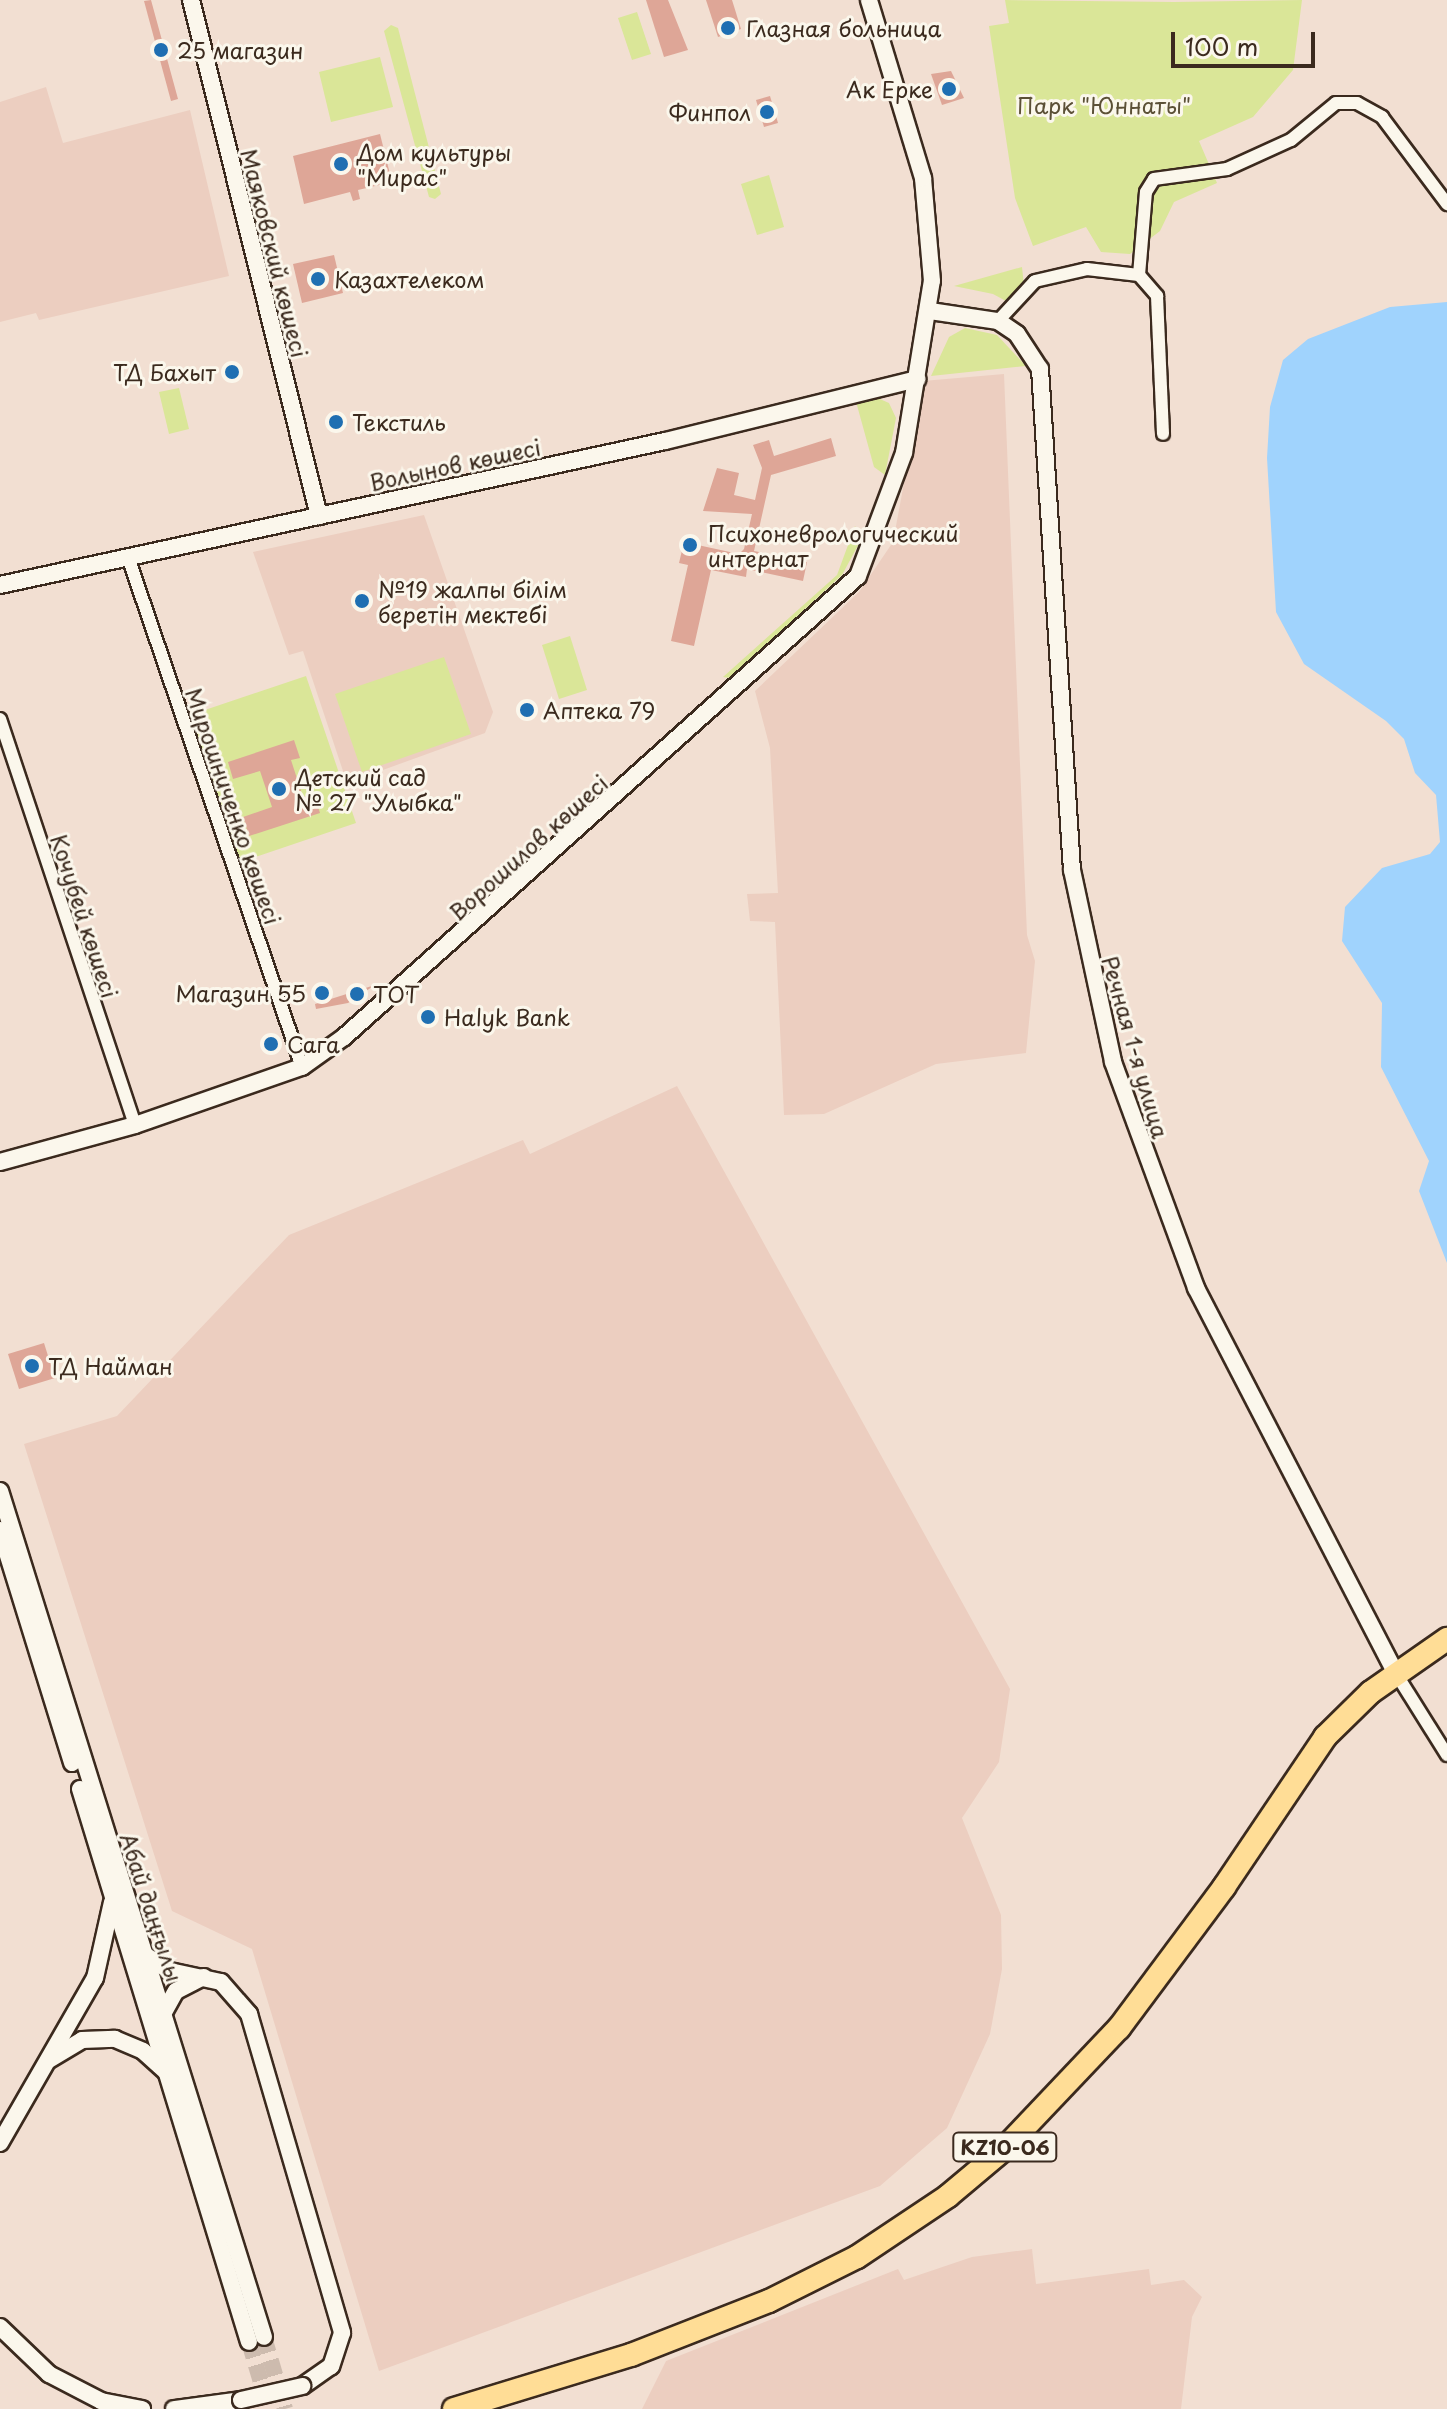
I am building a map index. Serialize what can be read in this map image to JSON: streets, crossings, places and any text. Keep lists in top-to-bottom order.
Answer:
{
  "streets": {
    "highway": ["KZ10-06"],
    "main road": [
      "Маяковский көшесі",
      "Волынов көшесі",
      "Ворошилов көшесі",
      "Речная 1-я улица",
      "Абай даңғылы"
    ],
    "street": ["Мирошниченко көшесі", "Кочубей көшесі"]
  },
  "crossings": [
    ["Маяковский көшесі", "Волынов көшесі"],
    ["Волынов көшесі", "Мирошниченко көшесі"],
    ["Волынов көшесі", "Ворошилов көшесі"],
    ["Мирошниченко көшесі", "Ворошилов көшесі"],
    ["Ворошилов көшесі", "Кочубей көшесі"],
    ["Речная 1-я улица", "KZ10-06"]
  ],
  "parks": ["Парк \"Юннаты\""],
  "places": [
    "Глазная больница",
    "25 магазин",
    "Ак Ерке",
    "Финпол",
    "Дом культуры \"Мирас\"",
    "Казахтелеком",
    "ТД Бахыт",
    "Текстиль",
    "Психоневрологический интернат",
    "№19 жалпы білім беретін мектебі",
    "Аптека 79",
    "Детский сад № 27 \"Улыбка\"",
    "Магазин 55",
    "ТОТ",
    "Halyk Bank",
    "Сага",
    "ТД Найман"
  ],
  "scale_bar": "100 m"
}
